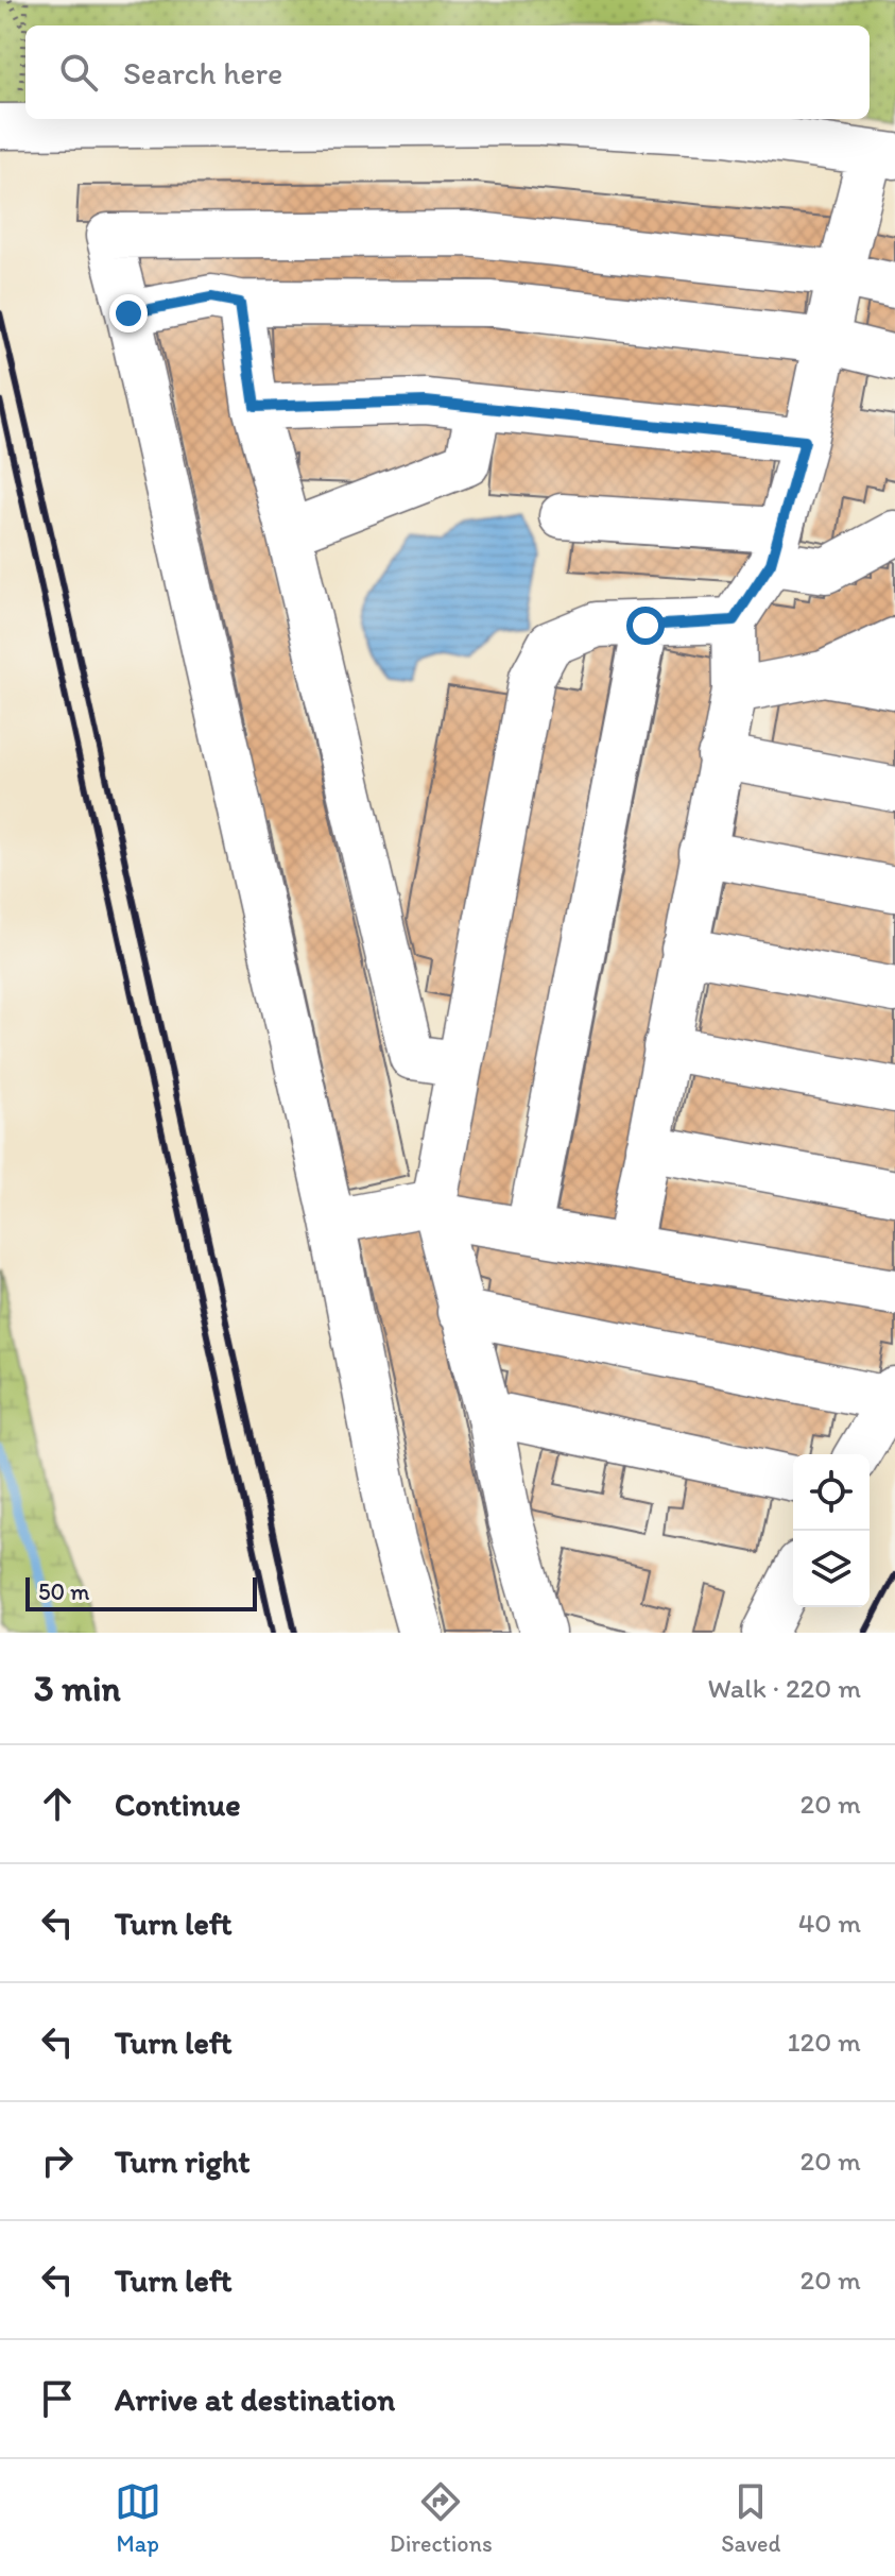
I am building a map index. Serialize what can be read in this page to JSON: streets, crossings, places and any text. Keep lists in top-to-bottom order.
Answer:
{
  "scale_bar": "50 m",
  "page": {
    "search": "Search here",
    "scale": "50 m",
    "heading": ["3 min", "Walk · 220 m"],
    "list": [
      ["Continue", "20 m"],
      ["Turn left", "40 m"],
      ["Turn left", "120 m"],
      ["Turn right", "20 m"],
      ["Turn left", "20 m"],
      "Arrive at destination"
    ],
    "nav": ["Map", "Directions", "Saved"]
  }
}
